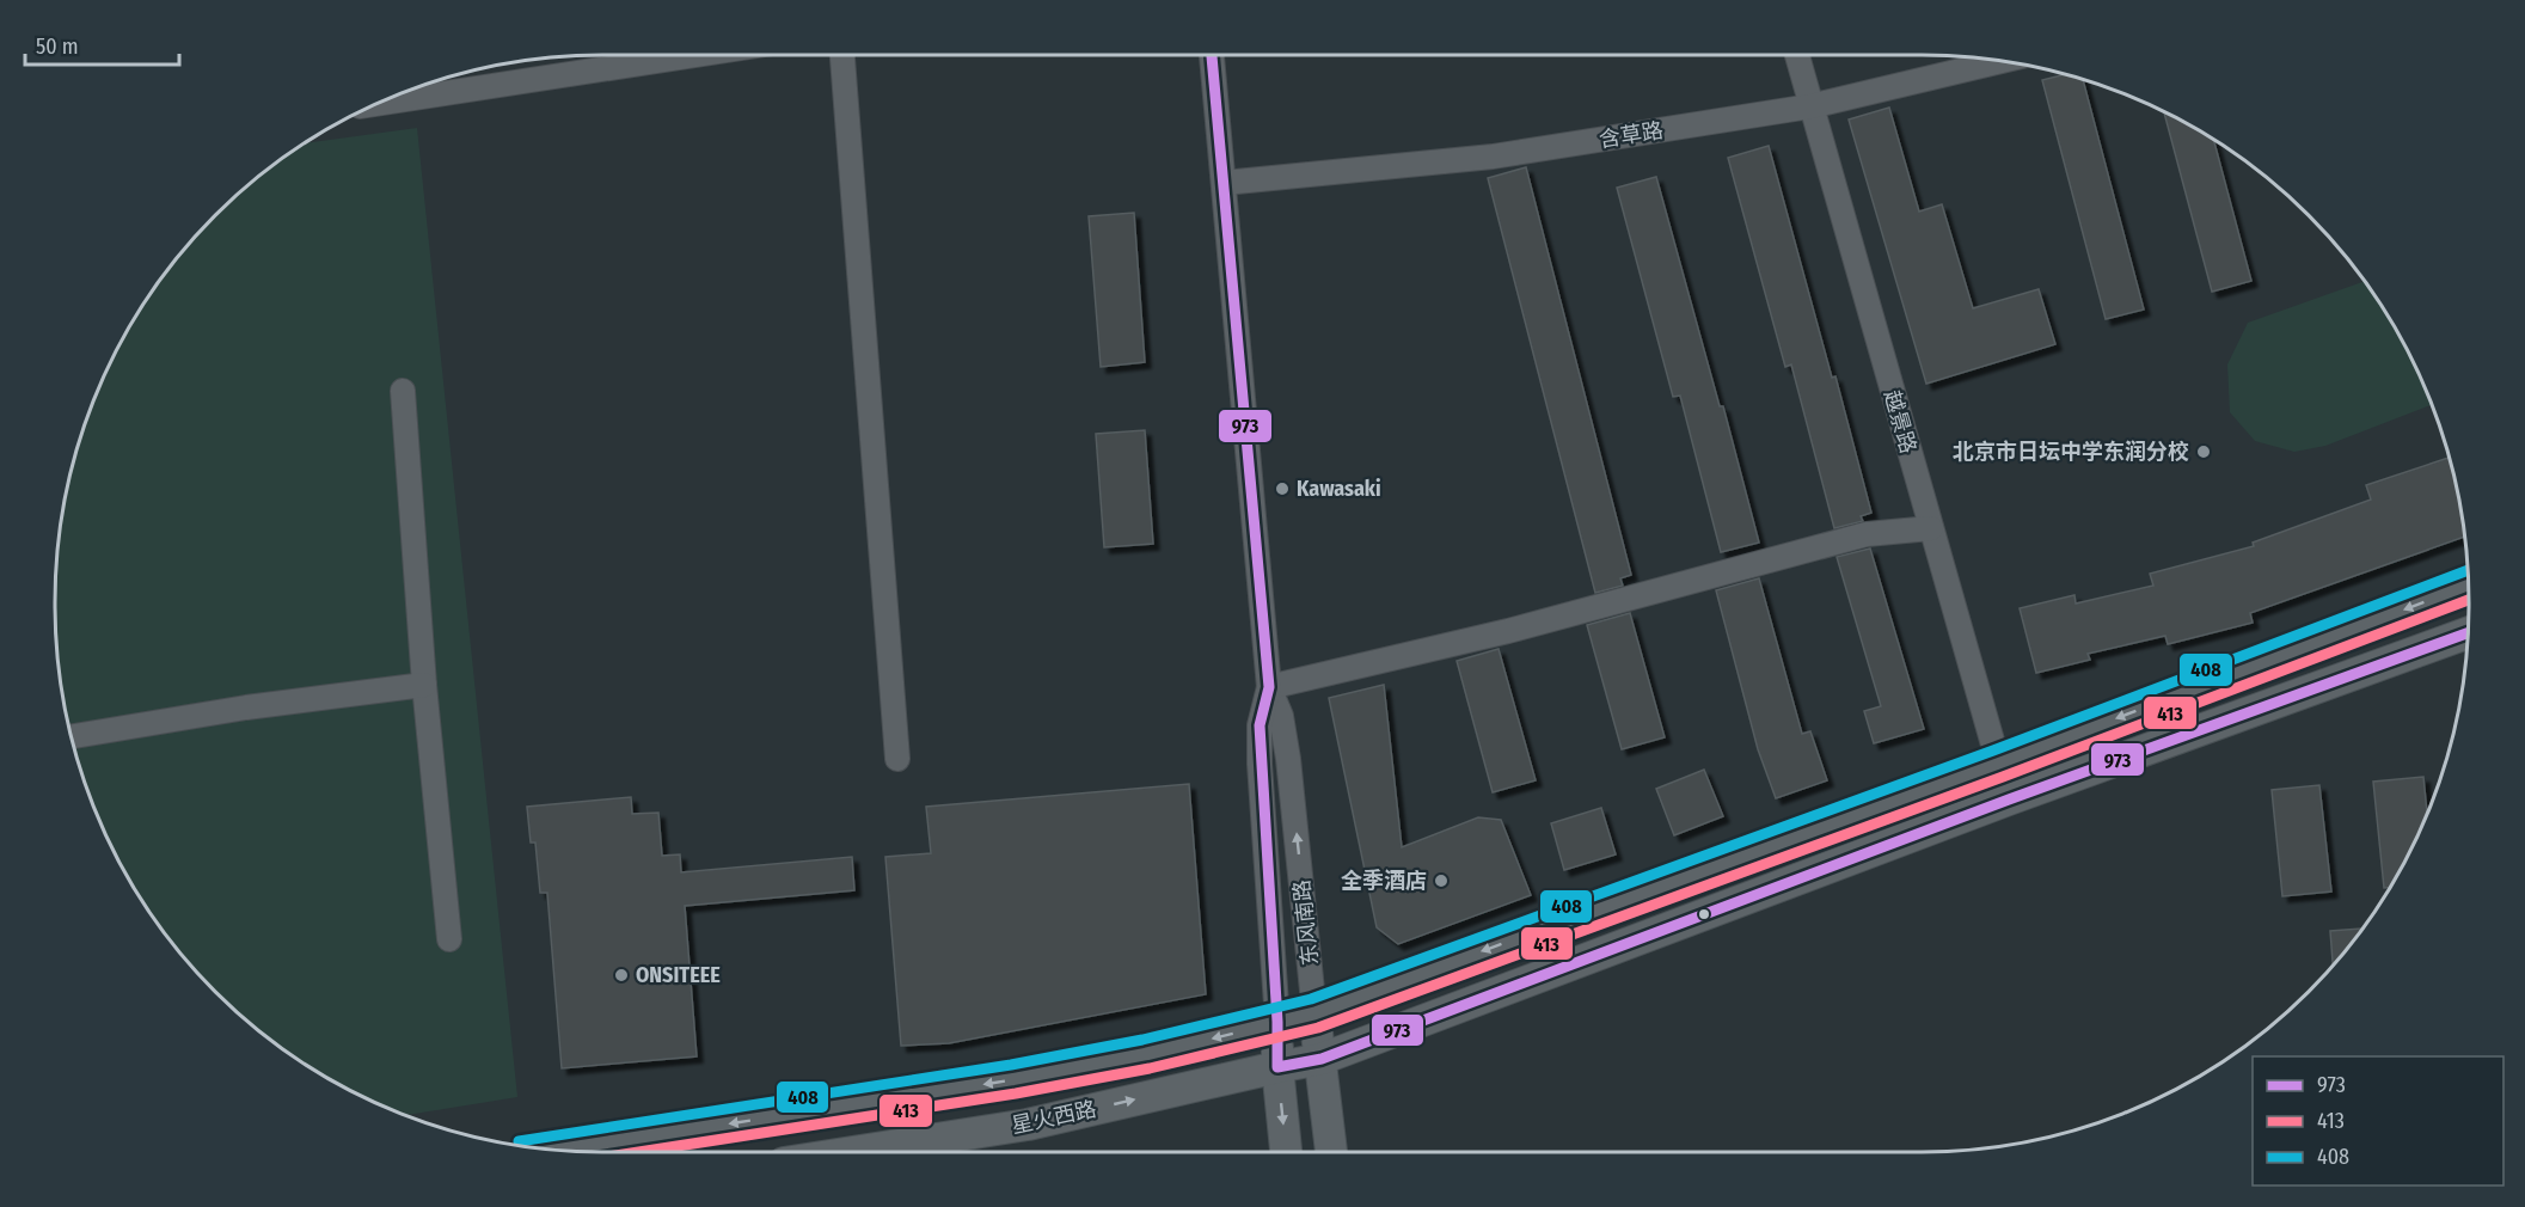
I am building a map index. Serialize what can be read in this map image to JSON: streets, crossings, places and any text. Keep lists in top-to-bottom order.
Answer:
{
  "streets": {
    "main road": ["东风南路", "星火西路"],
    "street": ["含草路", "越景路"]
  },
  "crossings": [
    ["含草路", "越景路"],
    ["含草路", "东风南路"],
    ["越景路", "星火西路"],
    ["东风南路", "星火西路"]
  ],
  "places": [
    "北京市日坛中学东润分校",
    "Kawasaki",
    "全季酒店",
    "ONSITEEE"
  ],
  "lines": ["transit line 973", "transit line 408", "transit line 413"],
  "legend": ["973", "413", "408"],
  "scale_bar": "50 m"
}
